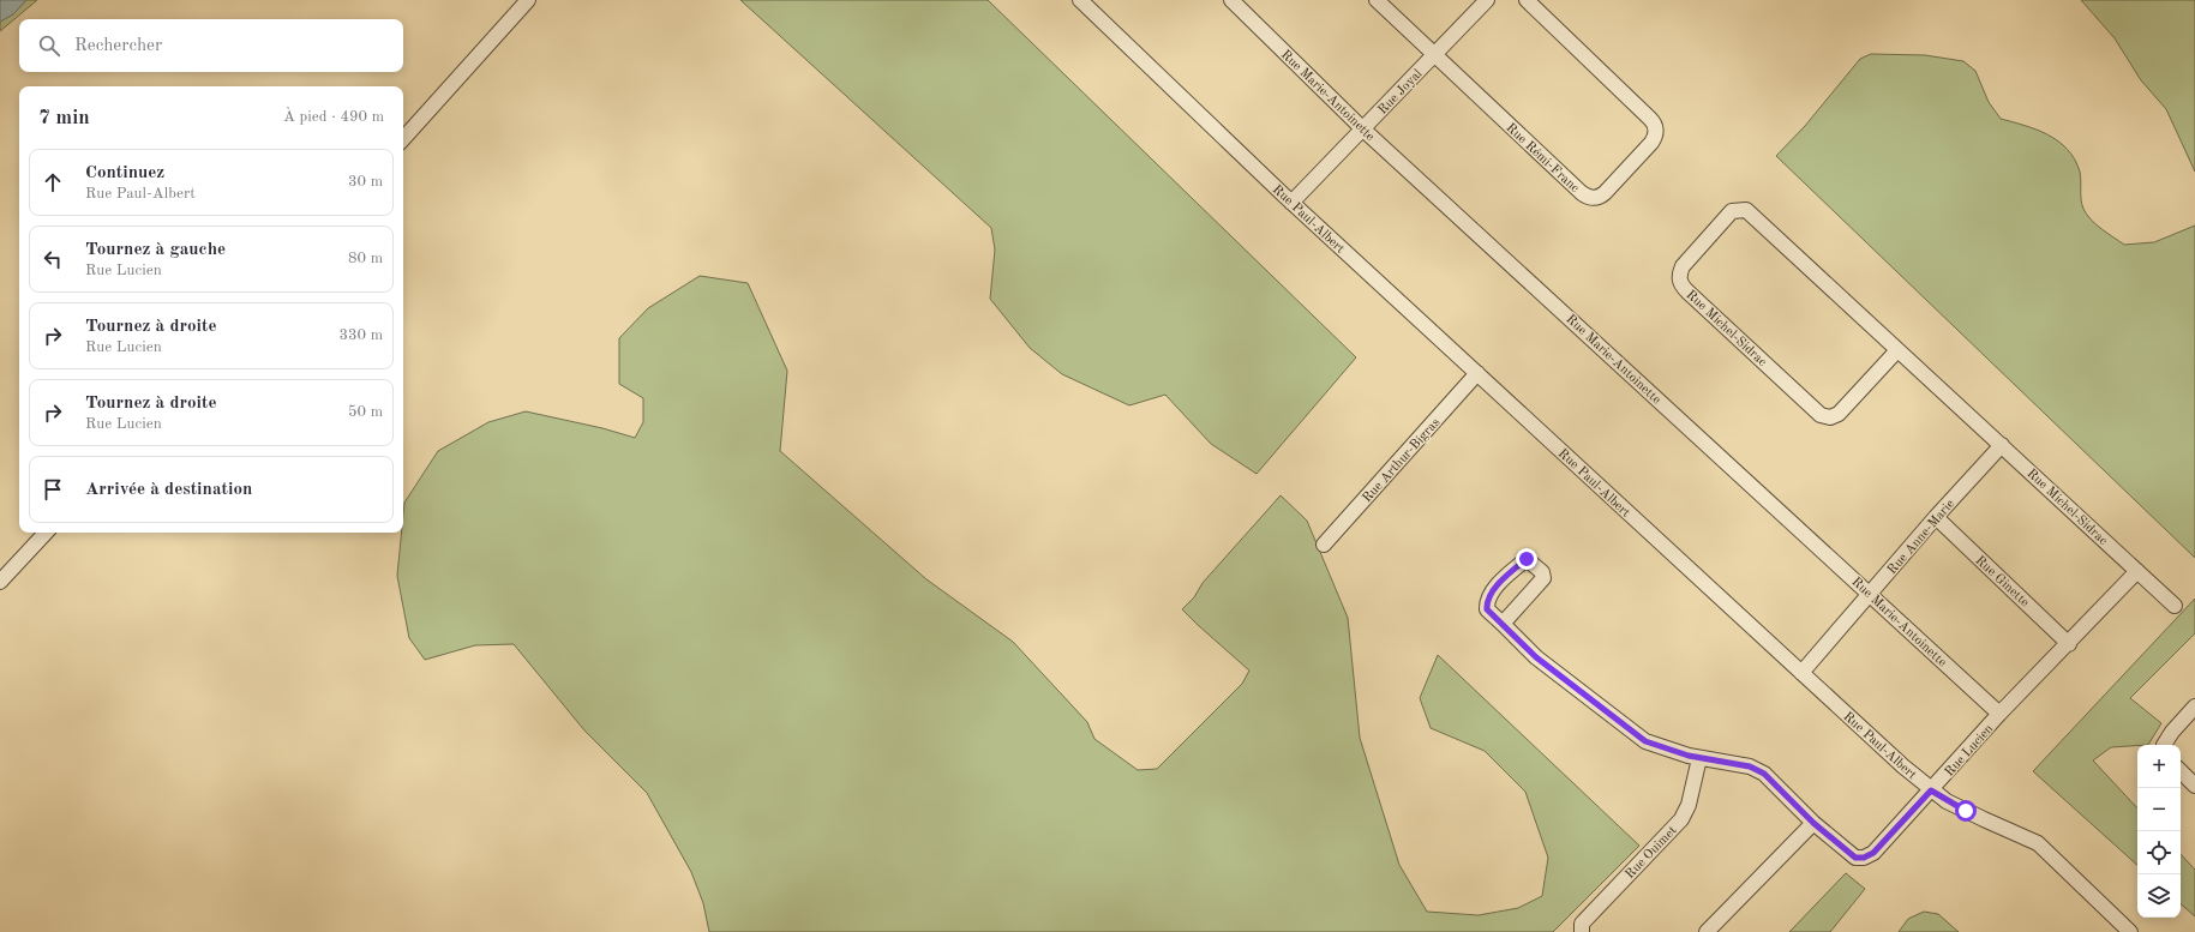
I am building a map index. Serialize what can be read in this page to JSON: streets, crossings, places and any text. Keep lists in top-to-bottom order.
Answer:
{
  "streets": {
    "street": [
      "Rue Joyal",
      "Rue Marie-Antoinette",
      "Rue Rémi-Franc",
      "Rue Paul-Albert",
      "Rue Michel-Sidrac",
      "Rue Arthur-Bigras",
      "Rue Anne-Marie",
      "Rue Ginette",
      "Rue Lucien",
      "Rue Ouimet"
    ]
  },
  "crossings": [
    ["Rue Joyal", "Rue Marie-Antoinette"],
    ["Rue Joyal", "Rue Rémi-Franc"],
    ["Rue Joyal", "Rue Paul-Albert"],
    ["Rue Marie-Antoinette", "Rue Anne-Marie"],
    ["Rue Marie-Antoinette", "Rue Lucien"],
    ["Rue Paul-Albert", "Rue Arthur-Bigras"],
    ["Rue Paul-Albert", "Rue Anne-Marie"],
    ["Rue Paul-Albert", "Rue Lucien"],
    ["Rue Michel-Sidrac", "Rue Anne-Marie"],
    ["Rue Michel-Sidrac", "Rue Lucien"],
    ["Rue Anne-Marie", "Rue Ginette"],
    ["Rue Ginette", "Rue Lucien"],
    ["Rue Lucien", "Rue Ouimet"]
  ],
  "page": {
    "search": "Rechercher",
    "heading": ["7 min", "À pied · 490 m"],
    "list": [
      ["Continuez", "Rue Paul-Albert", "30 m"],
      ["Tournez à gauche", "Rue Lucien", "80 m"],
      ["Tournez à droite", "Rue Lucien", "330 m"],
      ["Tournez à droite", "Rue Lucien", "50 m"],
      "Arrivée à destination"
    ],
    "map_buttons": ["+", "−"]
  }
}
